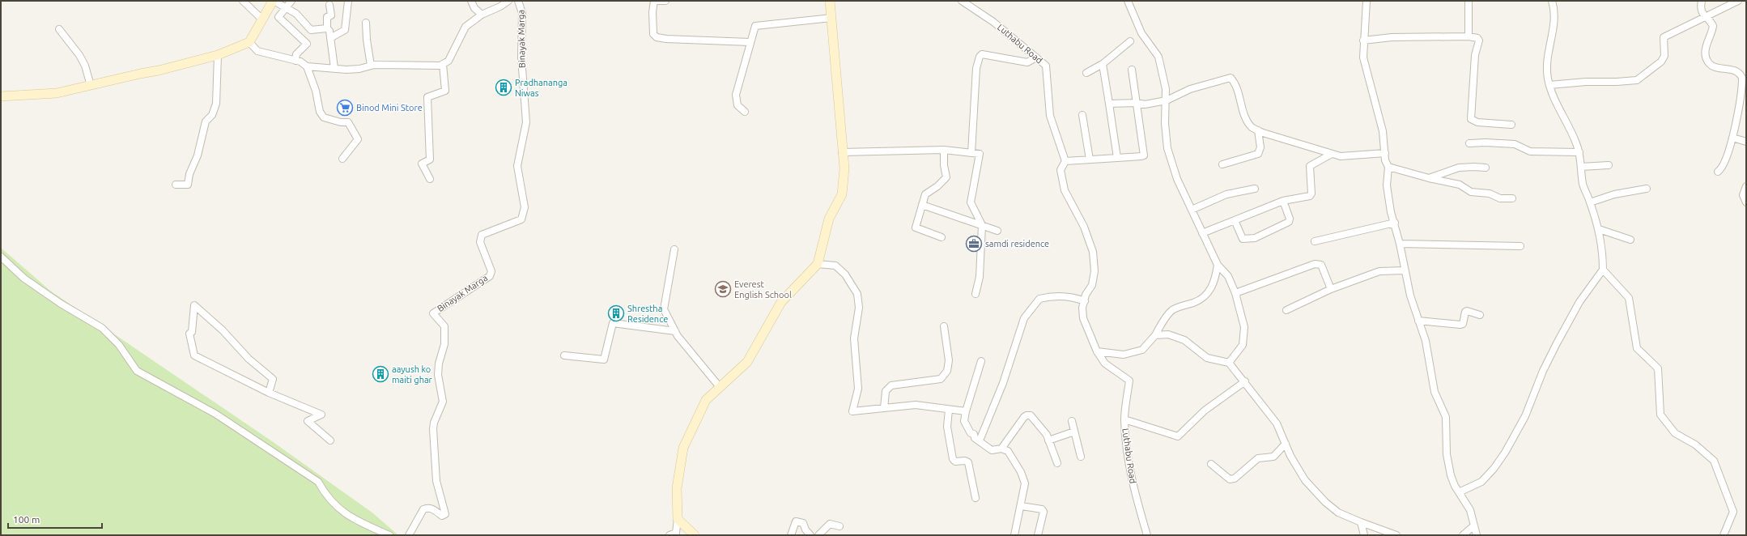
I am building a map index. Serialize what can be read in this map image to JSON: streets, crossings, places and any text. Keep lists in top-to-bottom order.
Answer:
{
  "streets": {
    "street": ["Binayak Marga", "Luthabu Road"]
  },
  "places": {
    "building": ["Pradhananga Niwas", "Shrestha Residence", "aayush ko maiti ghar"],
    "supermarket": ["Binod Mini Store"],
    "office": ["samdi residence"],
    "school or university": ["Everest English School"]
  },
  "scale_bar": "100 m"
}
